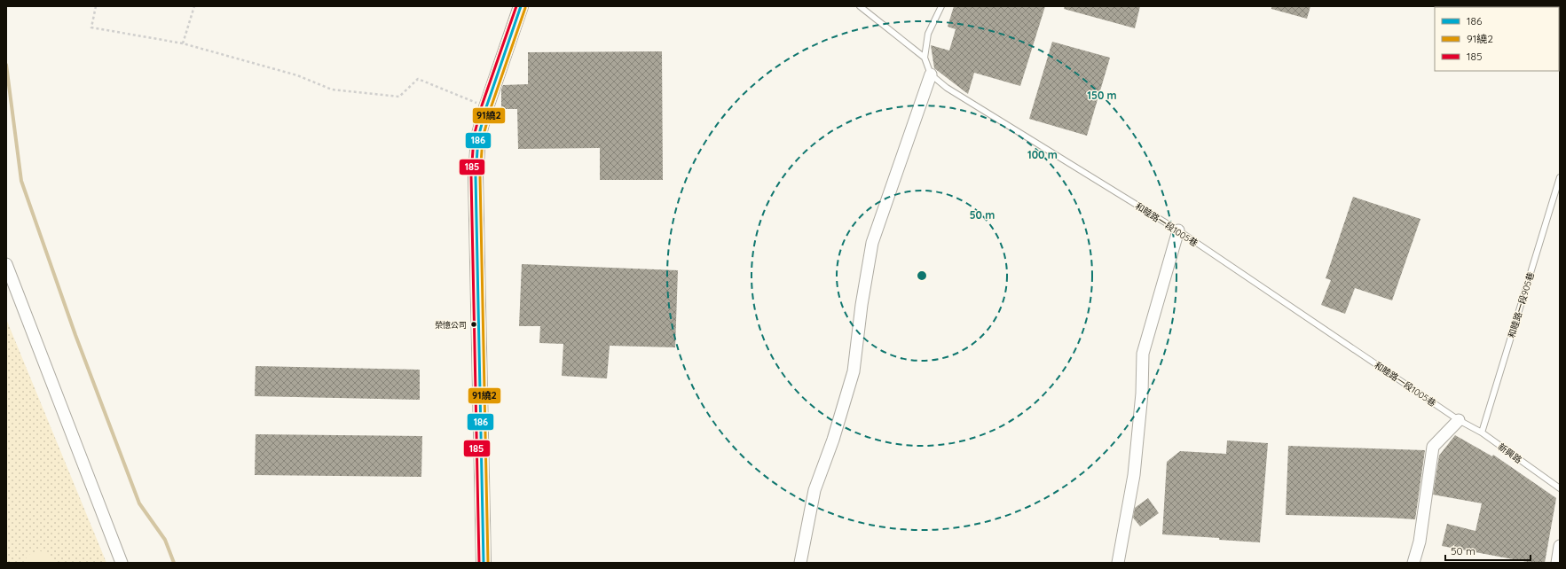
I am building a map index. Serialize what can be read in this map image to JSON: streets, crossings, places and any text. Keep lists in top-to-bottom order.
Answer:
{
  "streets": {
    "lane": ["和睦路一段1005巷", "和睦路一段905巷", "新興路"]
  },
  "crossings": [
    ["和睦路一段1005巷", "新興路"],
    ["和睦路一段905巷", "新興路"]
  ],
  "places": ["榮憶公司"],
  "lines": ["transit line 186", "transit line 185", "transit line 91繞2"],
  "legend": ["186", "91繞2", "185"],
  "scale_bar": "50 m",
  "rings": ["150 m", "100 m", "50 m"]
}
